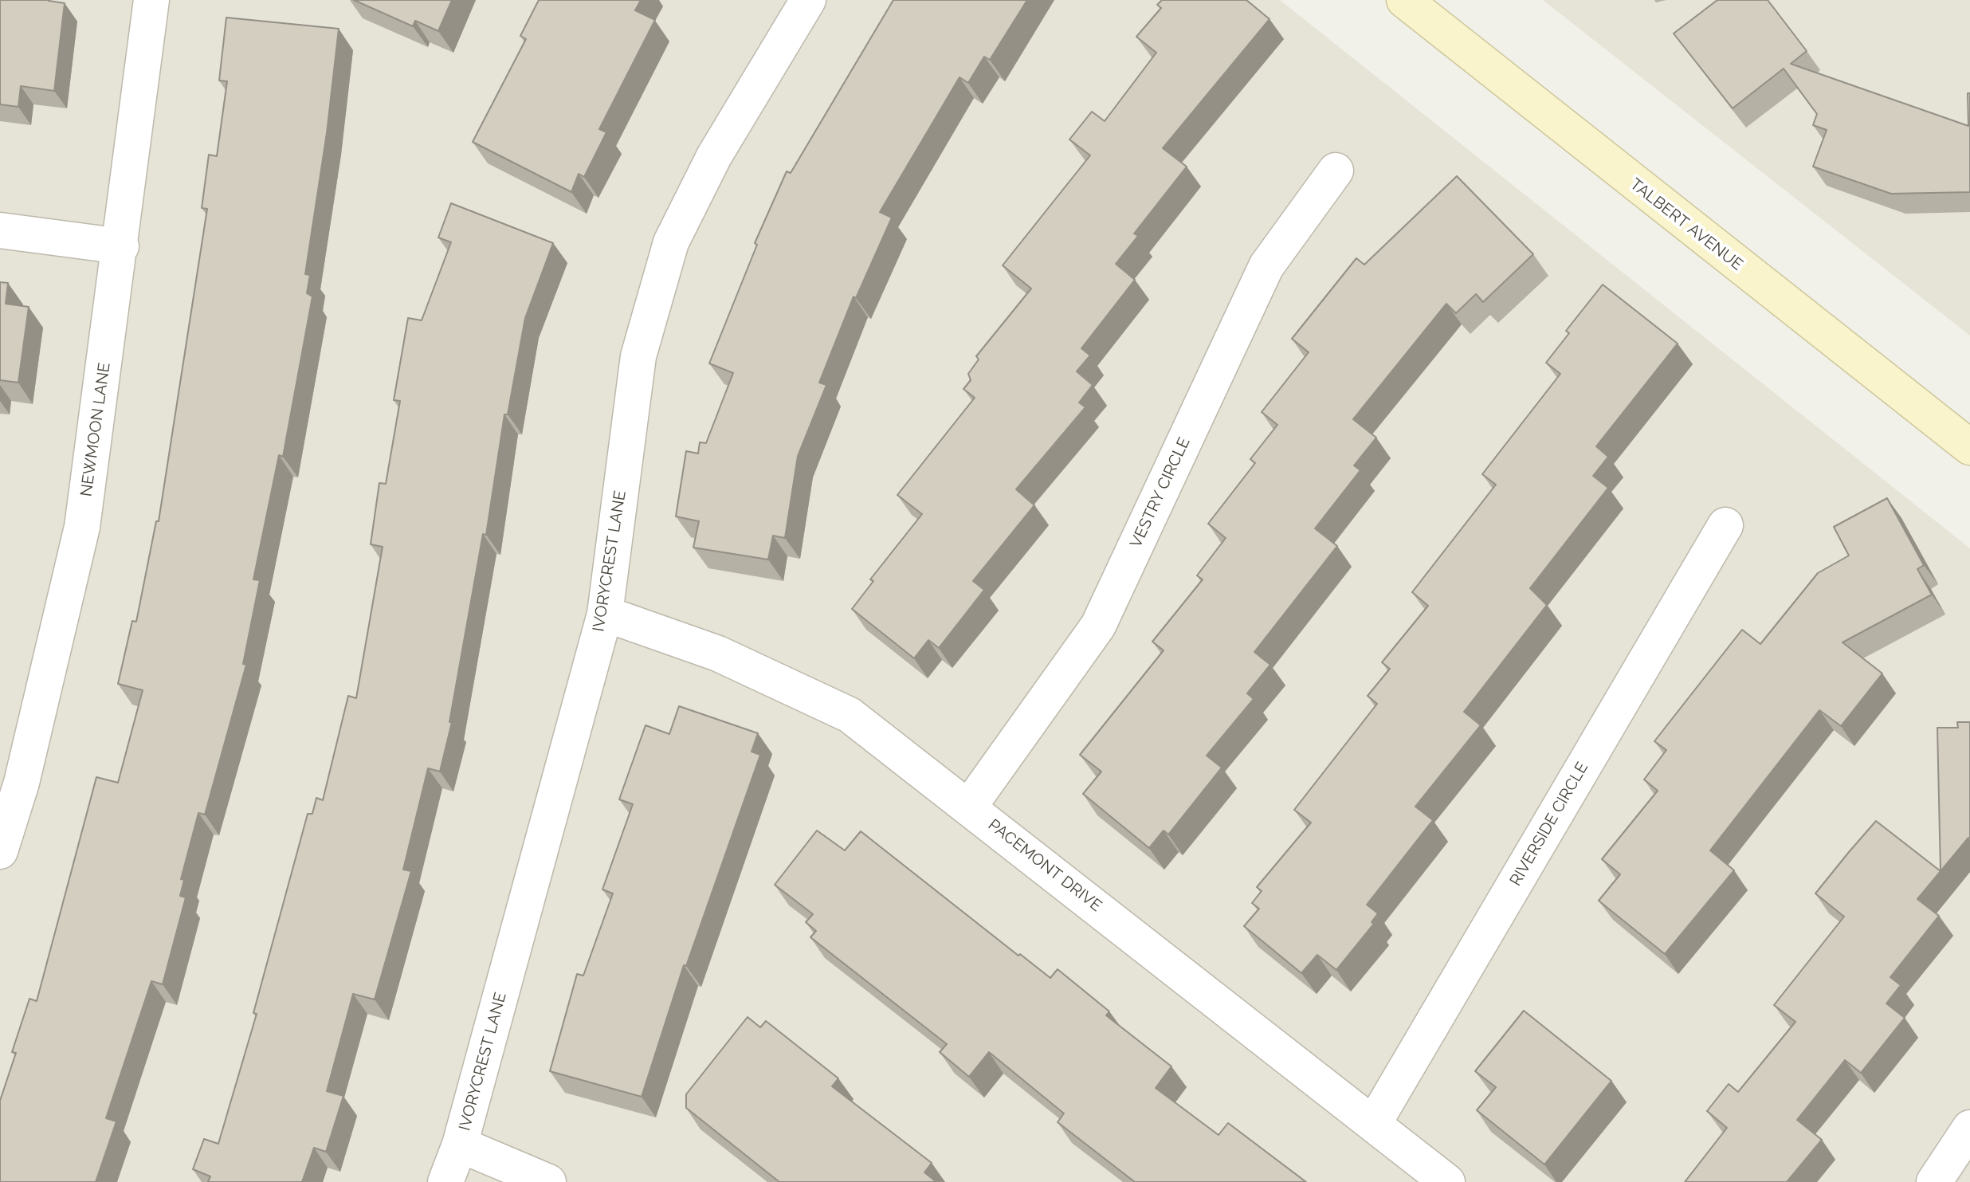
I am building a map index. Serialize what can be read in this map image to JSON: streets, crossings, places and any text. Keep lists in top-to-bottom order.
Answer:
{
  "streets": {
    "street": [
      "TALBERT AVENUE",
      "NEWMOON LANE",
      "VESTRY CIRCLE",
      "IVORYCREST LANE",
      "RIVERSIDE CIRCLE",
      "PACEMONT DRIVE"
    ]
  },
  "crossings": [
    ["VESTRY CIRCLE", "PACEMONT DRIVE"],
    ["IVORYCREST LANE", "PACEMONT DRIVE"],
    ["RIVERSIDE CIRCLE", "PACEMONT DRIVE"]
  ]
}
